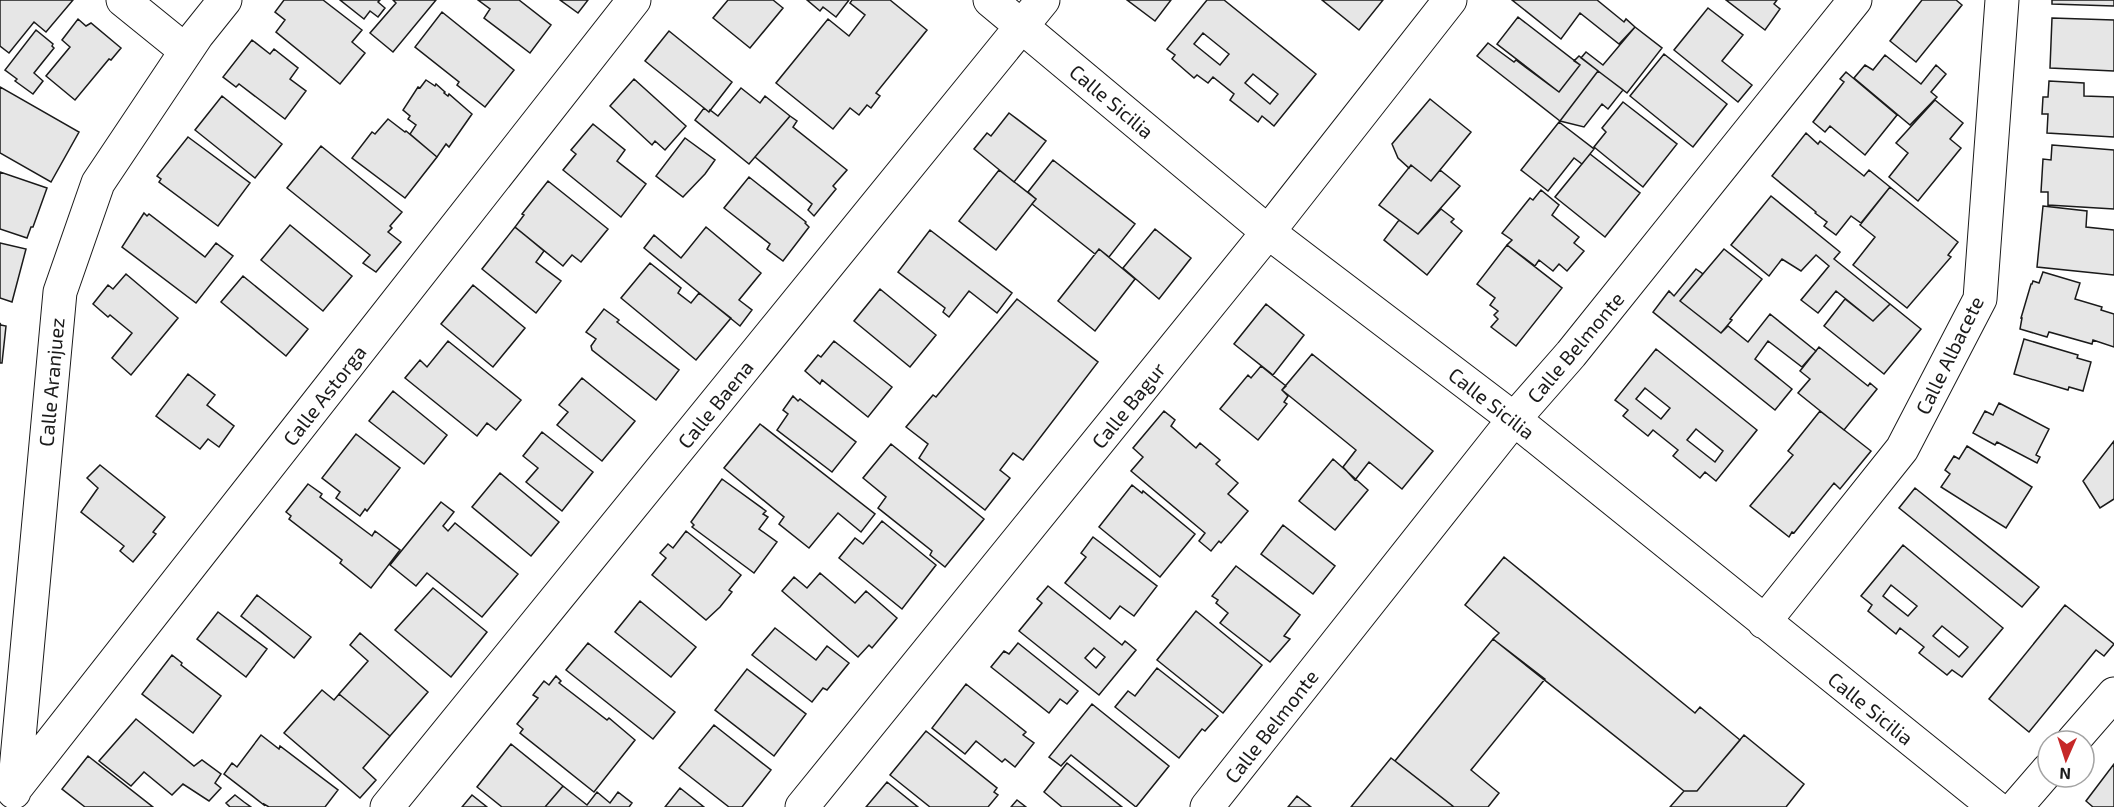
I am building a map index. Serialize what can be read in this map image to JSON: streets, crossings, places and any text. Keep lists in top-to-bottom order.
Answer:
{
  "streets": {
    "street": [
      "Calle Sicilia",
      "Calle Belmonte",
      "Calle Albacete",
      "Calle Aranjuez",
      "Calle Astorga",
      "Calle Baena",
      "Calle Bagur"
    ]
  },
  "crossings": [
    ["Calle Sicilia", "Calle Belmonte"],
    ["Calle Sicilia", "Calle Albacete"],
    ["Calle Sicilia", "Calle Baena"],
    ["Calle Sicilia", "Calle Bagur"],
    ["Calle Aranjuez", "Calle Astorga"]
  ],
  "north": "bottom"
}
